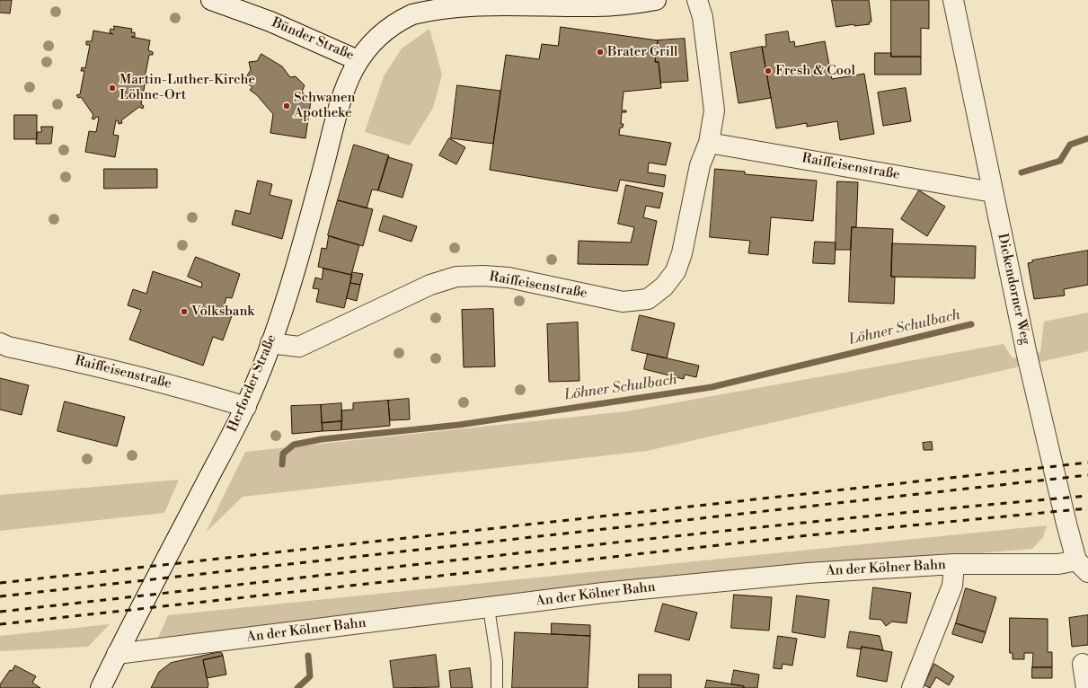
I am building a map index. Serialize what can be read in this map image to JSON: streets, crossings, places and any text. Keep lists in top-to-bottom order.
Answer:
{
  "streets": {
    "street": [
      "Bünder Straße",
      "Raiffeisenstraße",
      "Dickendorner Weg",
      "Herforder Straße",
      "An der Kölner Bahn"
    ]
  },
  "crossings": [
    ["Bünder Straße", "Herforder Straße"],
    ["Raiffeisenstraße", "Dickendorner Weg"],
    ["Raiffeisenstraße", "Herforder Straße"],
    ["Dickendorner Weg", "An der Kölner Bahn"],
    ["Herforder Straße", "An der Kölner Bahn"]
  ],
  "water": ["Löhner Schulbach"],
  "places": [
    "Brater Grill",
    "Fresh & Cool",
    "Martin-Luther-Kirche Löhne-Ort",
    "Schwanen Apotheke",
    "Volksbank"
  ]
}
